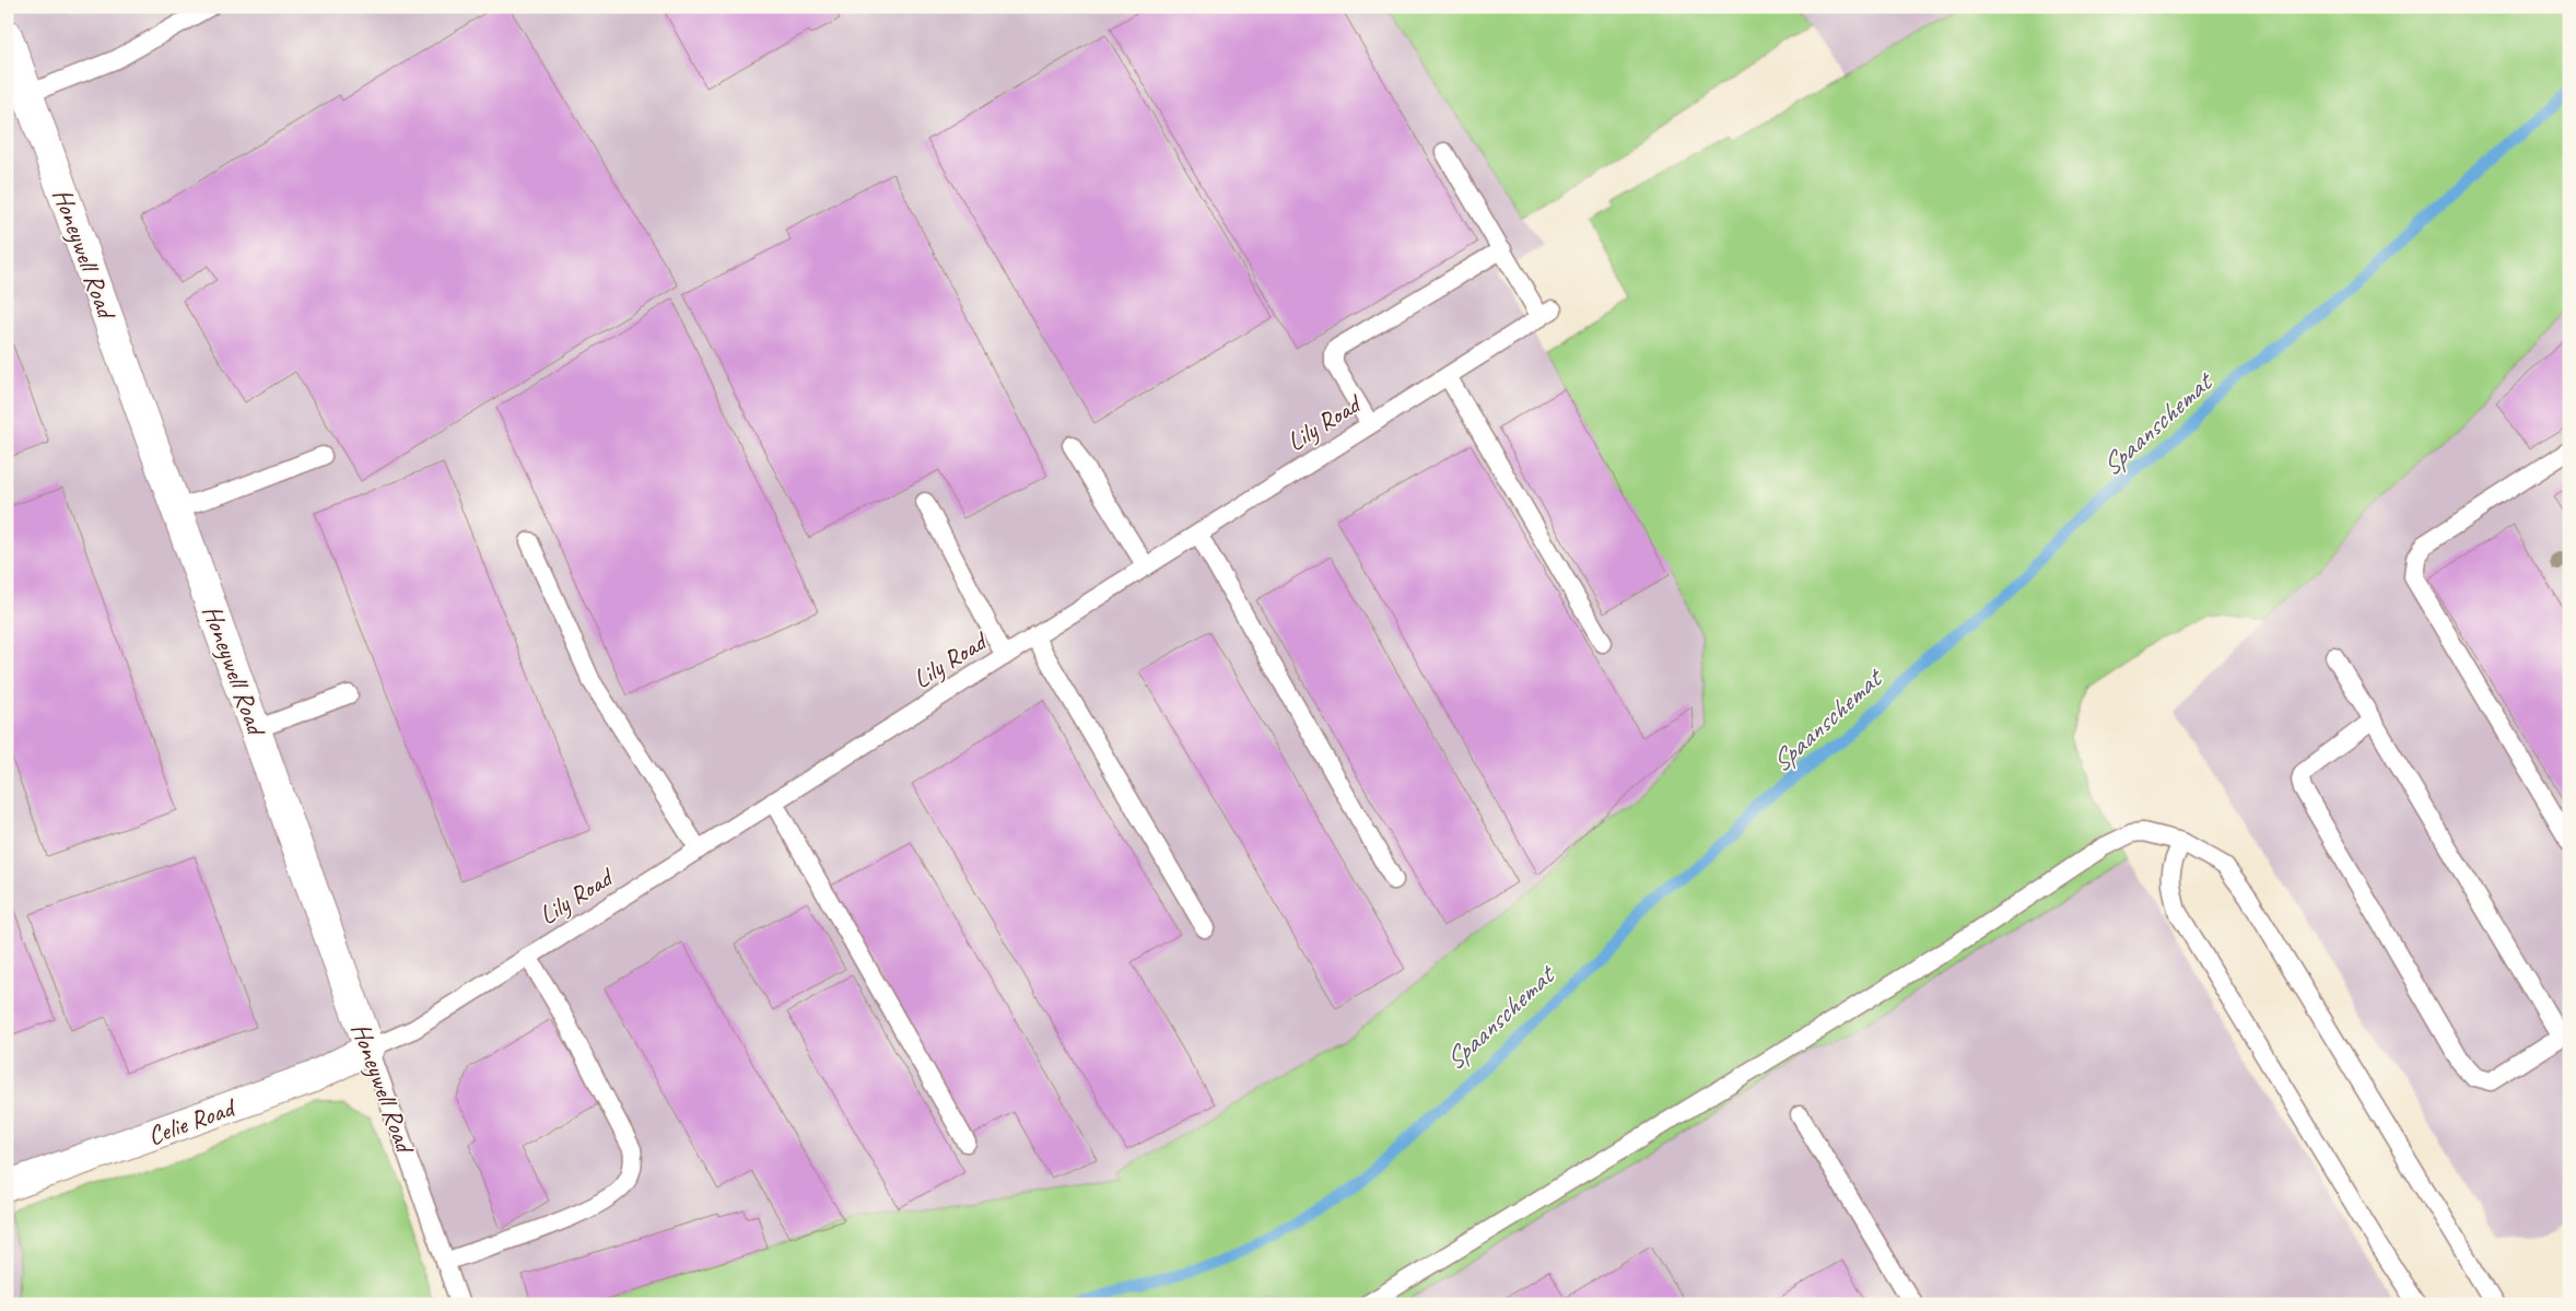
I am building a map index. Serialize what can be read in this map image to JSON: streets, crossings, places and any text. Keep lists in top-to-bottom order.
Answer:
{
  "streets": {
    "street": ["Honeywell Road", "Celie Road"],
    "lane": ["Lily Road"]
  },
  "crossings": [
    ["Honeywell Road", "Lily Road"],
    ["Honeywell Road", "Celie Road"],
    ["Lily Road", "Celie Road"]
  ],
  "water": ["Spaanschemat"]
}
